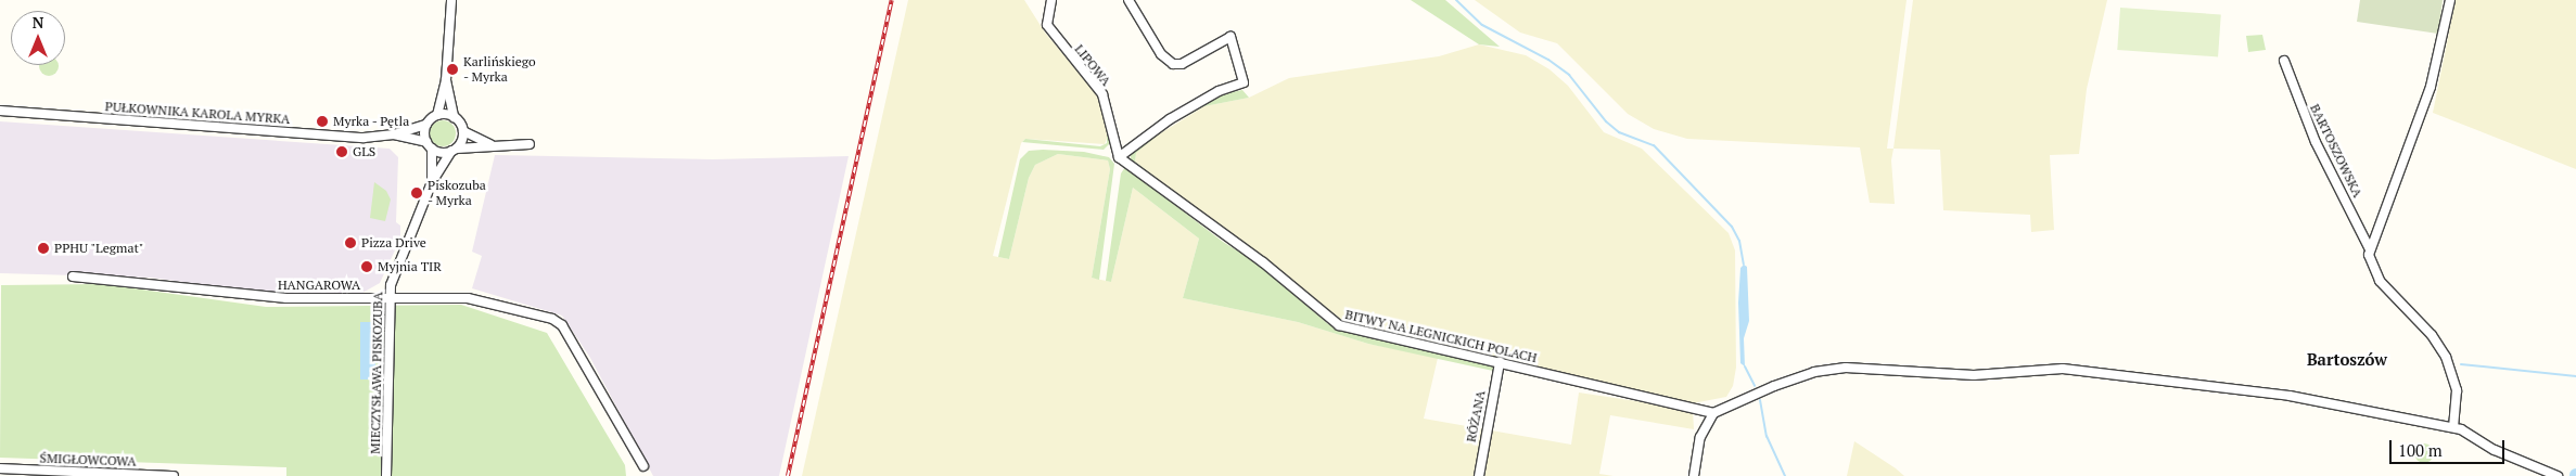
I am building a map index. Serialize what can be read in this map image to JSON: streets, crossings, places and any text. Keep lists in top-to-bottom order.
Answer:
{
  "streets": {
    "street": [
      "LIPOWA",
      "PUŁKOWNIKA KAROLA MYRKA",
      "BARTOSZOWSKA",
      "HANGAROWA",
      "BITWY NA LEGNICKICH POLACH",
      "MIECZYSŁAWA PISKOZUBA",
      "RÓŻANA",
      "ŚMIGŁOWCOWA"
    ]
  },
  "crossings": [
    ["LIPOWA", "BITWY NA LEGNICKICH POLACH"],
    ["PUŁKOWNIKA KAROLA MYRKA", "MIECZYSŁAWA PISKOZUBA"],
    ["HANGAROWA", "MIECZYSŁAWA PISKOZUBA"],
    ["BITWY NA LEGNICKICH POLACH", "RÓŻANA"]
  ],
  "districts": ["Bartoszów"],
  "places": [
    "Karlińskiego - Myrka",
    "Myrka - Pętla",
    "GLS",
    "Piskozuba - Myrka",
    "Pizza Drive",
    "PPHU \"Legmat\"",
    "Myjnia TIR"
  ],
  "scale_bar": "100 m",
  "north": "top"
}
